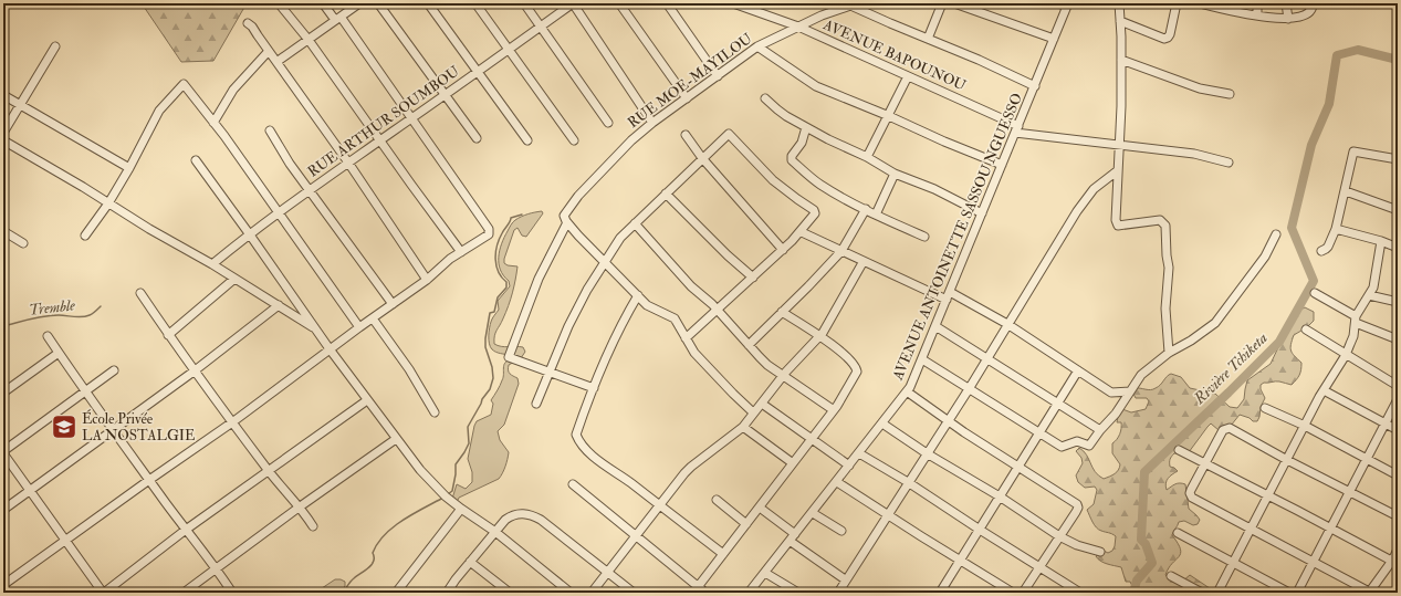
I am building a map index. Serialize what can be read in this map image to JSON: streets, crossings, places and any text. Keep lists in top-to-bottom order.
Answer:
{
  "streets": {
    "street": [
      "AVENUE BAPOUNOU",
      "RUE MOE-MAYILOU",
      "RUE ARTHUR SOUMBOU",
      "AVENUE ANTOINETTE SASSOU NGUESSO"
    ]
  },
  "crossings": [
    ["AVENUE BAPOUNOU", "RUE MOE-MAYILOU"],
    ["AVENUE BAPOUNOU", "AVENUE ANTOINETTE SASSOU NGUESSO"]
  ],
  "water": ["Tremble", "Rivière Tchiketa"],
  "places": {
    "school or university": ["École Privée LA NOSTALGIE"]
  }
}
